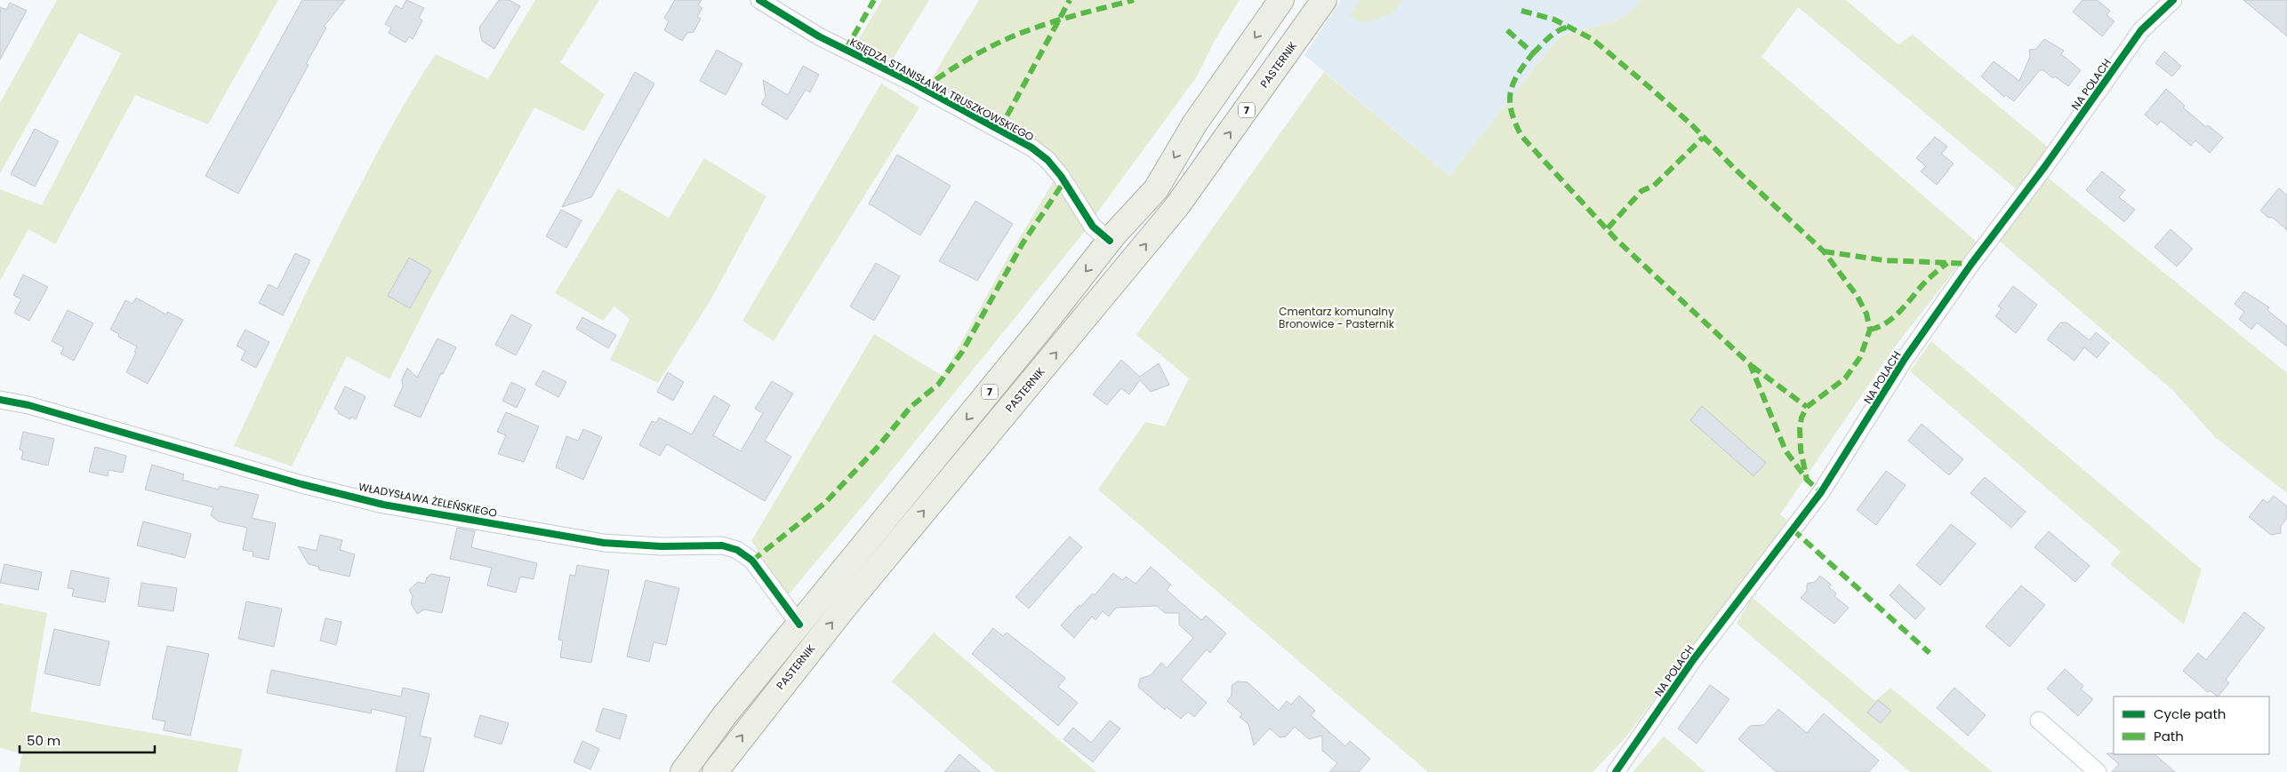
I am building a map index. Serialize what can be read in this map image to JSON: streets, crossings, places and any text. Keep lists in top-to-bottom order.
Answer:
{
  "streets": {
    "main road": ["PASTERNIK", "7"],
    "street": ["NA POLACH", "KSIĘDZA STANISŁAWA TRUSZKOWSKIEGO", "WŁADYSŁAWA ŻELEŃSKIEGO"]
  },
  "crossings": [
    ["KSIĘDZA STANISŁAWA TRUSZKOWSKIEGO", "7"],
    ["7", "WŁADYSŁAWA ŻELEŃSKIEGO"]
  ],
  "parks": ["Cmentarz komunalny Bronowice - Pasternik"],
  "legend": ["Cycle path", "Path"],
  "scale_bar": "50 m"
}
